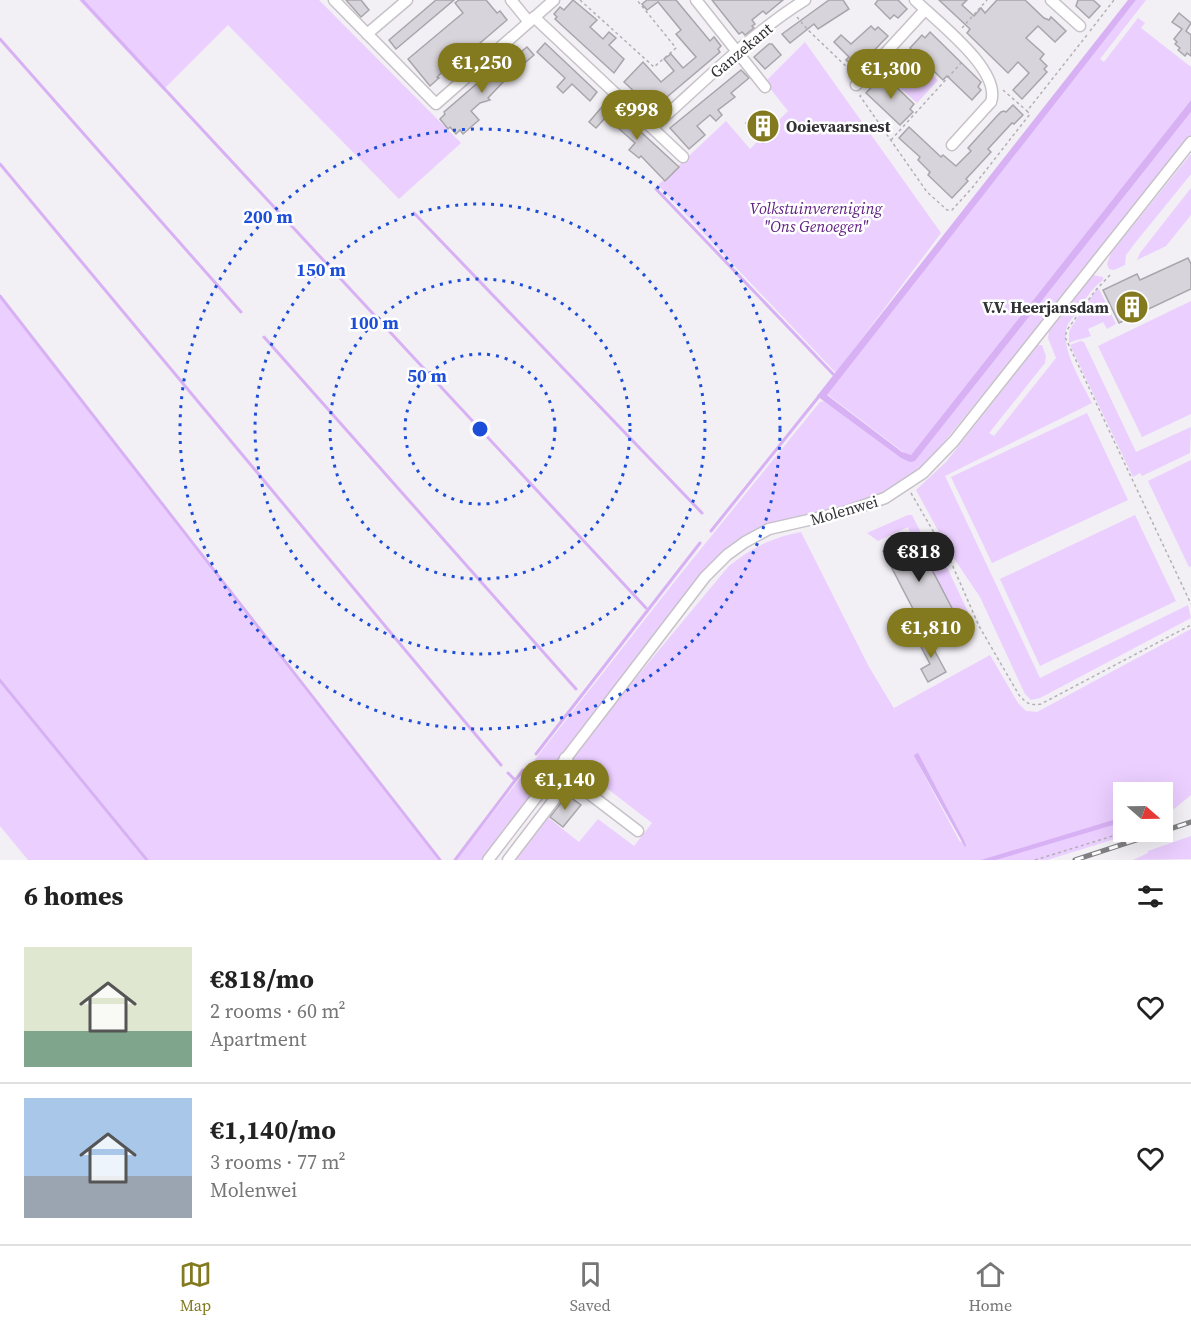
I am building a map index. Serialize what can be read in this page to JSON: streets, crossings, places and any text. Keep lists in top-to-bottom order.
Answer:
{
  "streets": {
    "street": ["Ganzekant", "Molenwei"]
  },
  "parks": ["Volkstuinvereniging \"Ons Genoegen\""],
  "places": {
    "building": ["Ooievaarsnest", "V.V. Heerjansdam"]
  },
  "north": "right",
  "page": {
    "price": [
      "€1,250",
      "€1,300",
      "€998",
      "€818",
      "€1,810",
      "€1,140"
    ],
    "heading": "6 homes",
    "list": [
      {
        "name": "€818/mo",
        "note": "2 rooms · 60 m² · Apartment"
      },
      {
        "name": "€1,140/mo",
        "note": "3 rooms · 77 m² · Molenwei"
      }
    ],
    "tabs": ["Map", "Saved", "Home"]
  },
  "rings": [
    "200 m",
    "150 m",
    "100 m",
    "50 m"
  ]
}
